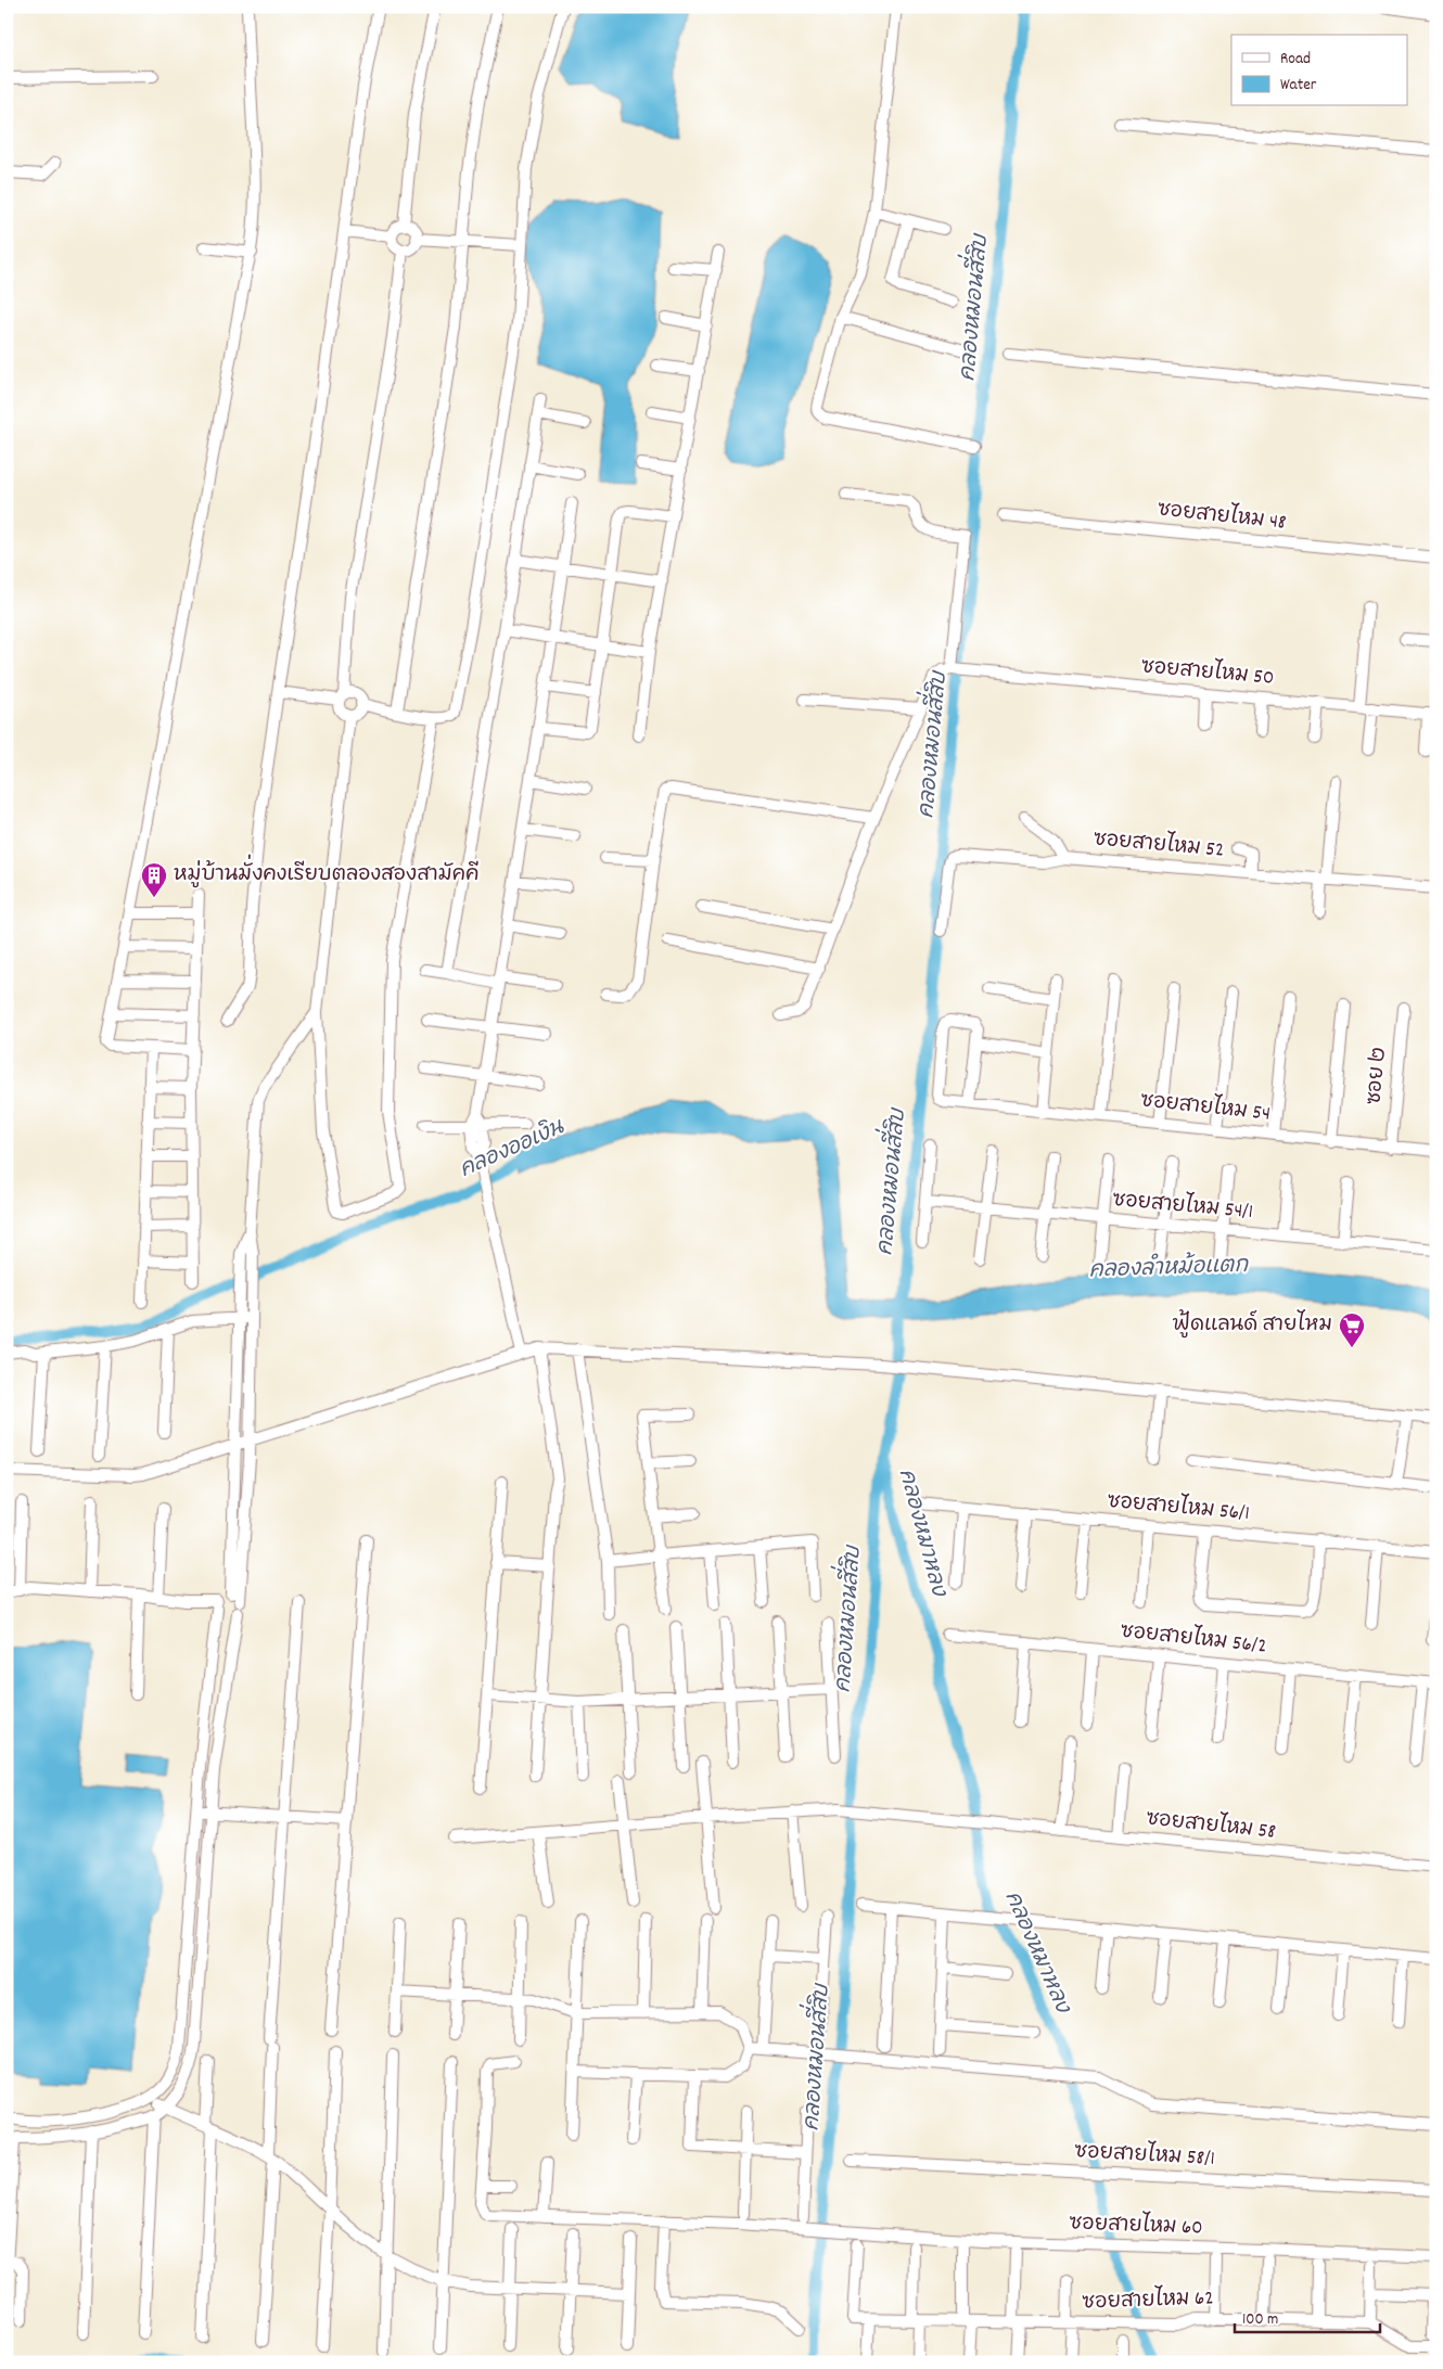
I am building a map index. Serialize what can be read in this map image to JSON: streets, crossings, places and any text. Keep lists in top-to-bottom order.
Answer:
{
  "streets": {
    "street": [
      "ซอยสายไหม 48",
      "ซอยสายไหม 50",
      "ซอยสายไหม 52",
      "ซอย ๒",
      "ซอยสายไหม 54",
      "ซอยสายไหม 54/1",
      "ซอยสายไหม 56/1",
      "ซอยสายไหม 56/2",
      "ซอยสายไหม 58",
      "ซอยสายไหม 58/1",
      "ซอยสายไหม 60",
      "ซอยสายไหม 62"
    ]
  },
  "crossings": [
    ["ซอย ๒", "ซอยสายไหม 54"]
  ],
  "water": [
    "คลองหมอนสี่สิบ",
    "คลองออเงิน",
    "คลองลำหม้อแตก",
    "คลองหมาหลง"
  ],
  "places": {
    "building": ["หมู่บ้านมั่งคงเรียบตลองสองสามัคคี"],
    "supermarket": ["ฟู้ดแลนด์ สายไหม"]
  },
  "legend": ["Road", "Water"],
  "scale_bar": "100 m"
}
